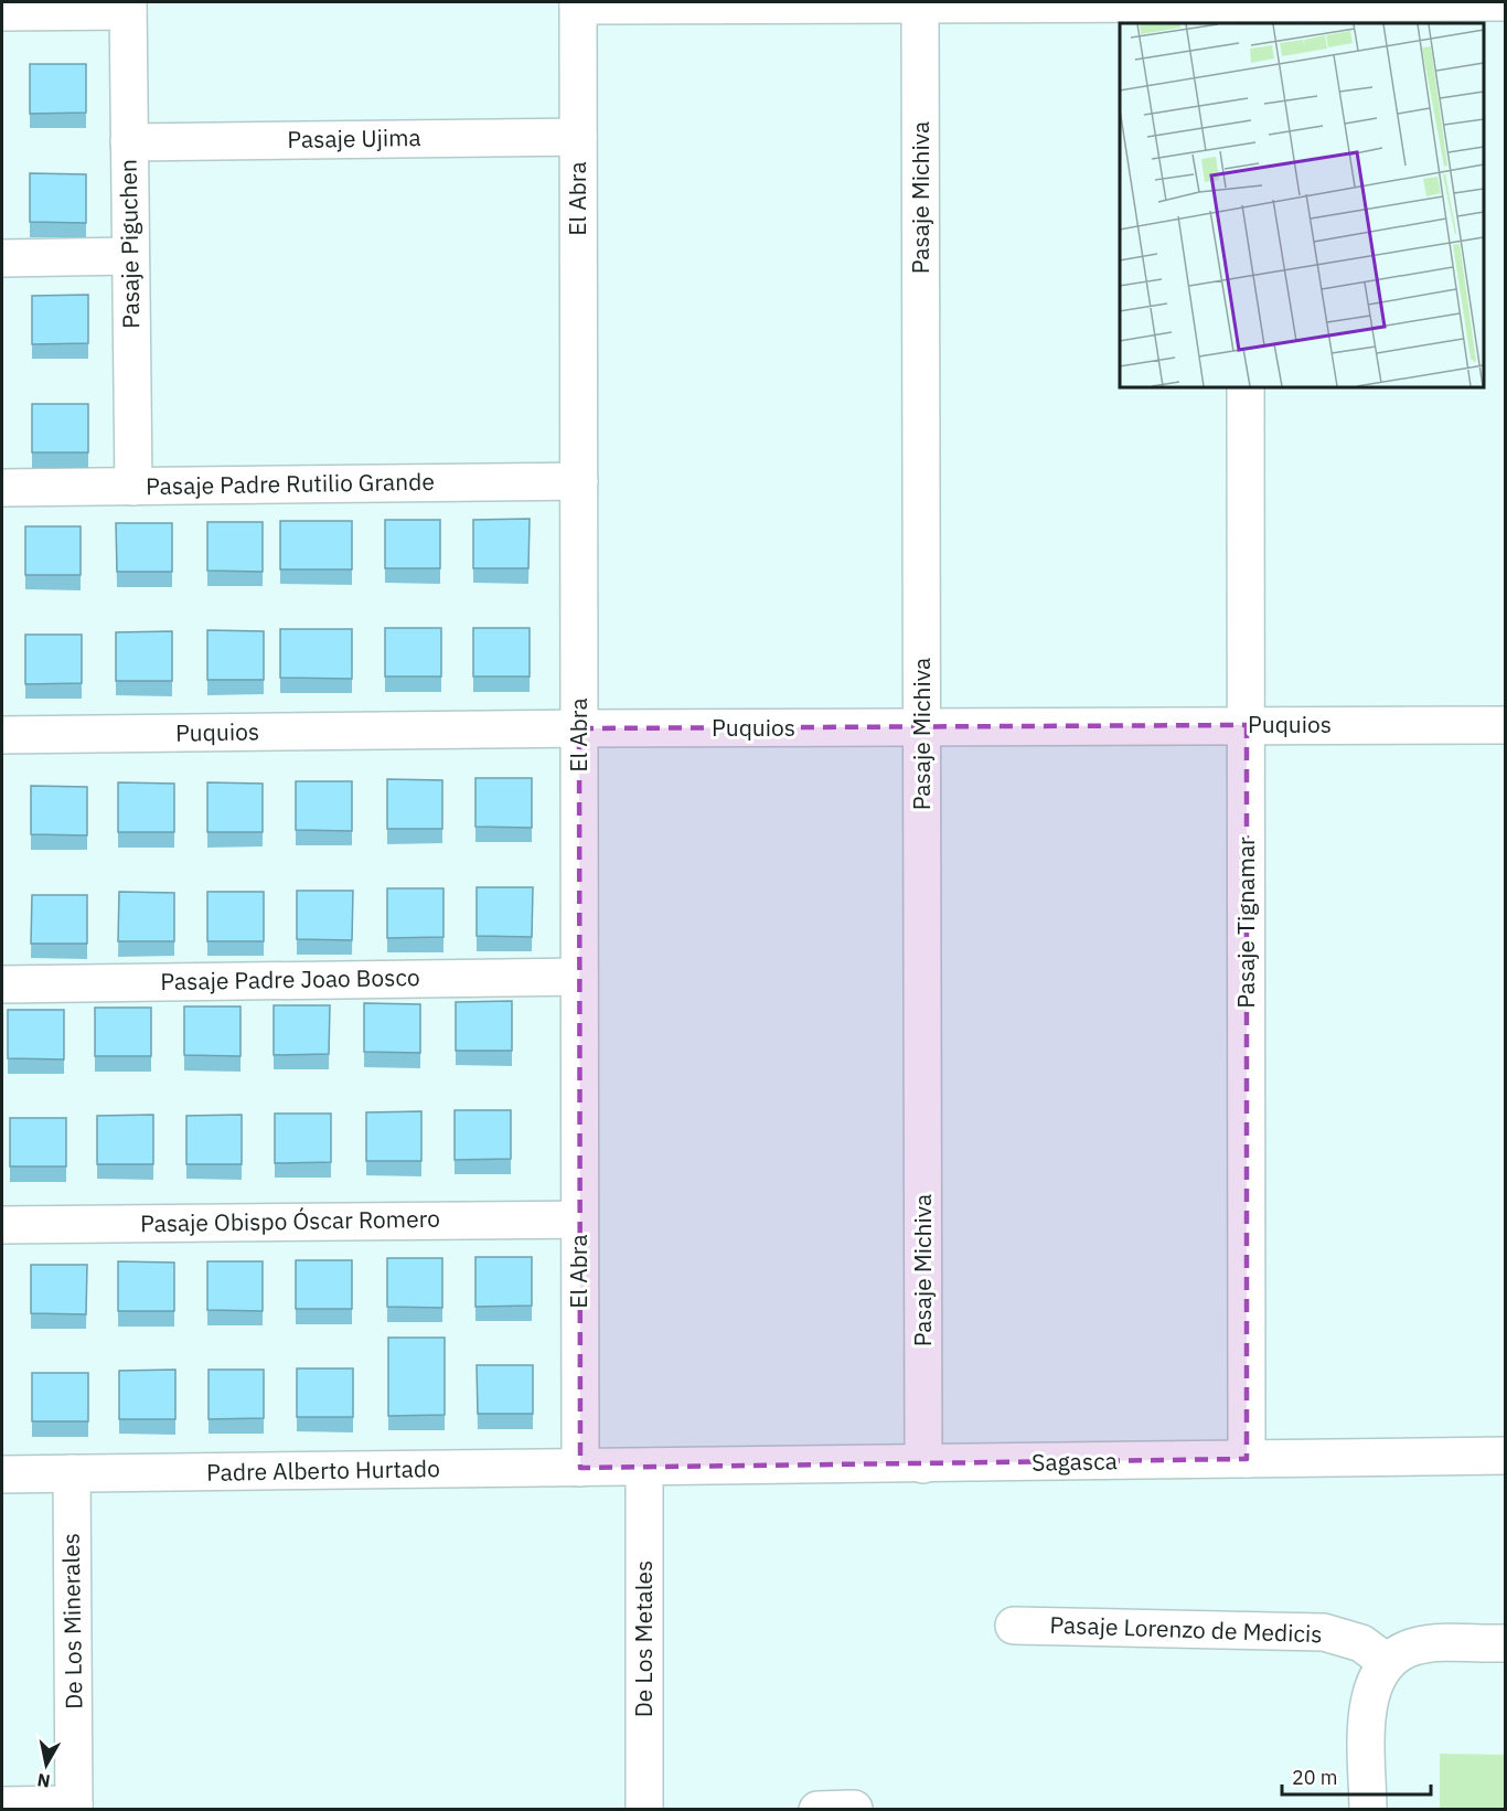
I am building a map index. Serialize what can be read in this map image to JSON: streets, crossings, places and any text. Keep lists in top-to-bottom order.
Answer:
{
  "streets": {
    "street": [
      "Pasaje Ujima",
      "Pasaje Michiva",
      "El Abra",
      "Pasaje Piguchen",
      "Pasaje Padre Rutilio Grande",
      "Puquios",
      "Pasaje Tignamar",
      "Pasaje Padre Joao Bosco",
      "Pasaje Obispo Óscar Romero",
      "Sagasca",
      "Padre Alberto Hurtado",
      "De Los Minerales",
      "Pasaje Lorenzo de Medicis",
      "De Los Metales"
    ]
  },
  "crossings": [
    ["Pasaje Ujima", "El Abra"],
    ["Pasaje Ujima", "Pasaje Piguchen"],
    ["Pasaje Michiva", "Puquios"],
    ["Pasaje Michiva", "Sagasca"],
    ["El Abra", "Pasaje Padre Rutilio Grande"],
    ["El Abra", "Puquios"],
    ["El Abra", "Pasaje Padre Joao Bosco"],
    ["El Abra", "Pasaje Obispo Óscar Romero"],
    ["El Abra", "Padre Alberto Hurtado"],
    ["Pasaje Piguchen", "Pasaje Padre Rutilio Grande"],
    ["Puquios", "Pasaje Tignamar"],
    ["Pasaje Tignamar", "Sagasca"],
    ["Sagasca", "Padre Alberto Hurtado"],
    ["Sagasca", "De Los Metales"],
    ["Padre Alberto Hurtado", "De Los Minerales"],
    ["Padre Alberto Hurtado", "De Los Metales"]
  ],
  "scale_bar": "20 m",
  "north": "bottom"
}
